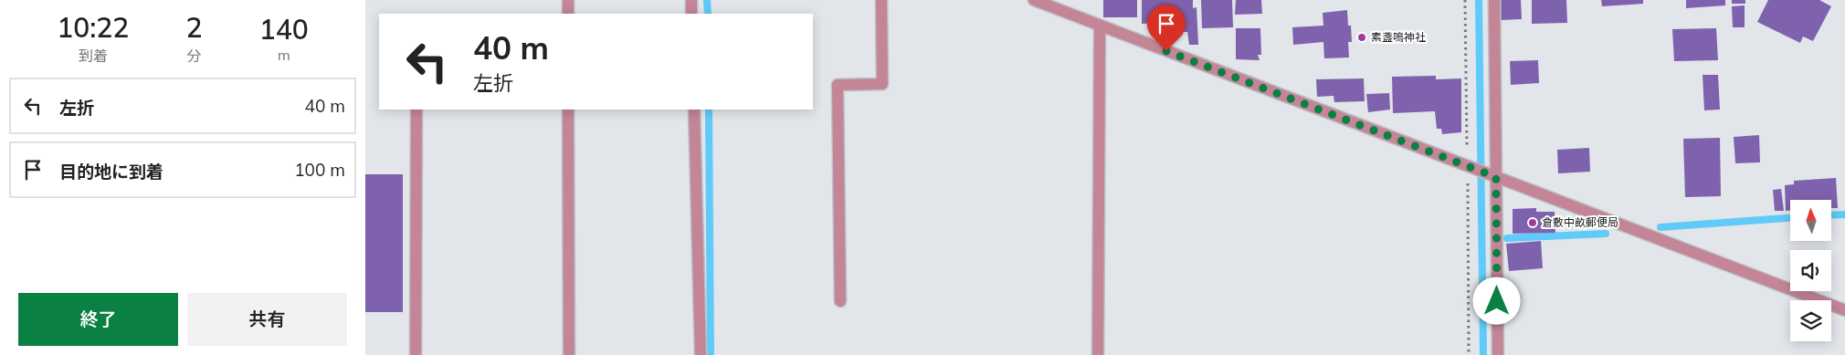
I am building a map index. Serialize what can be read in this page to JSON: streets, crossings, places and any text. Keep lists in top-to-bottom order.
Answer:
{
  "places": ["素盞鳴神社", "倉敷中畝郵便局"],
  "north": "top",
  "page": {
    "eta": [
      "10:22",
      "到着",
      "2",
      "分",
      "140",
      "m"
    ],
    "turn": ["40 m", "左折"],
    "list": [
      {
        "name": "左折",
        "value": "40 m"
      },
      {
        "name": "目的地に到着",
        "value": "100 m"
      }
    ],
    "buttons": ["終了", "共有"]
  }
}
